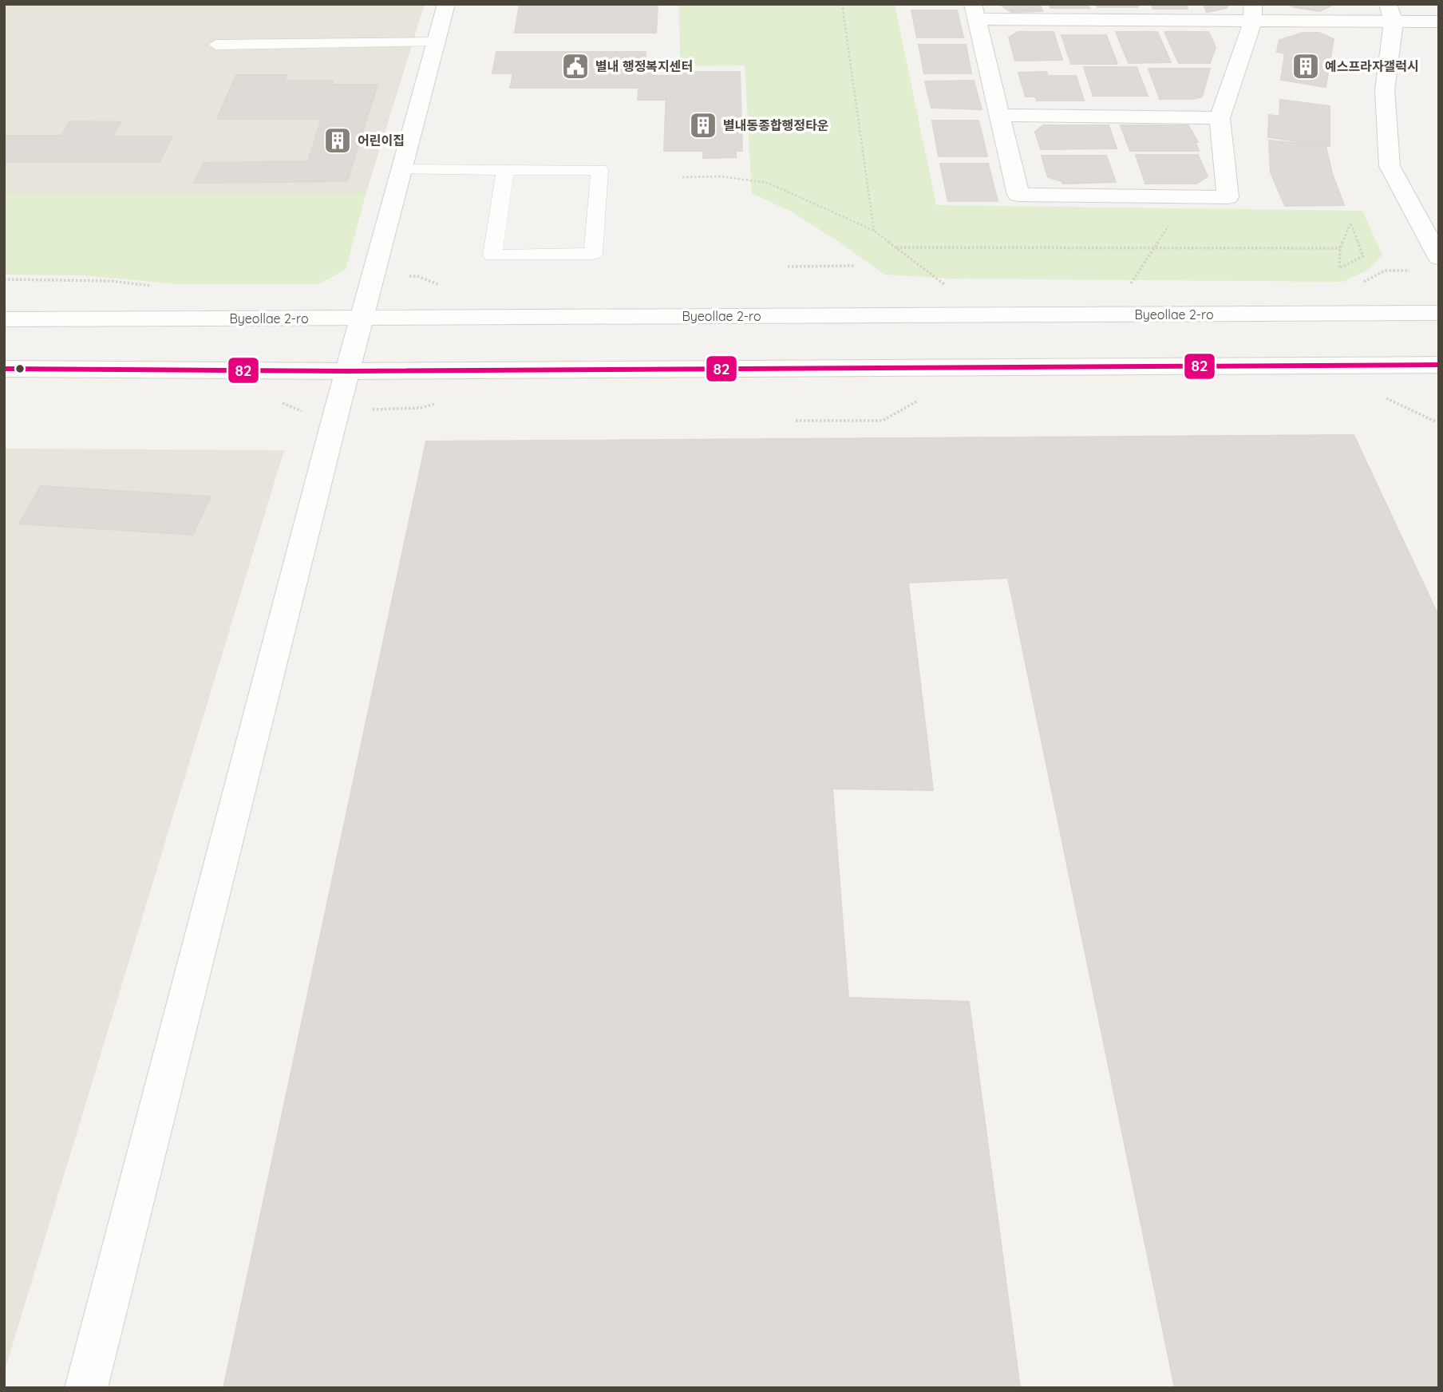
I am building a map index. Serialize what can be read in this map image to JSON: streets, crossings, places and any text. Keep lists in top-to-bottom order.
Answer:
{
  "streets": {
    "street": ["Byeollae 2-ro"]
  },
  "places": {
    "public building": ["별내 행정복지센터"],
    "building": ["예스프라자갤럭시", "별내동종합행정타운", "어린이집"]
  },
  "lines": ["transit line 82"]
}
